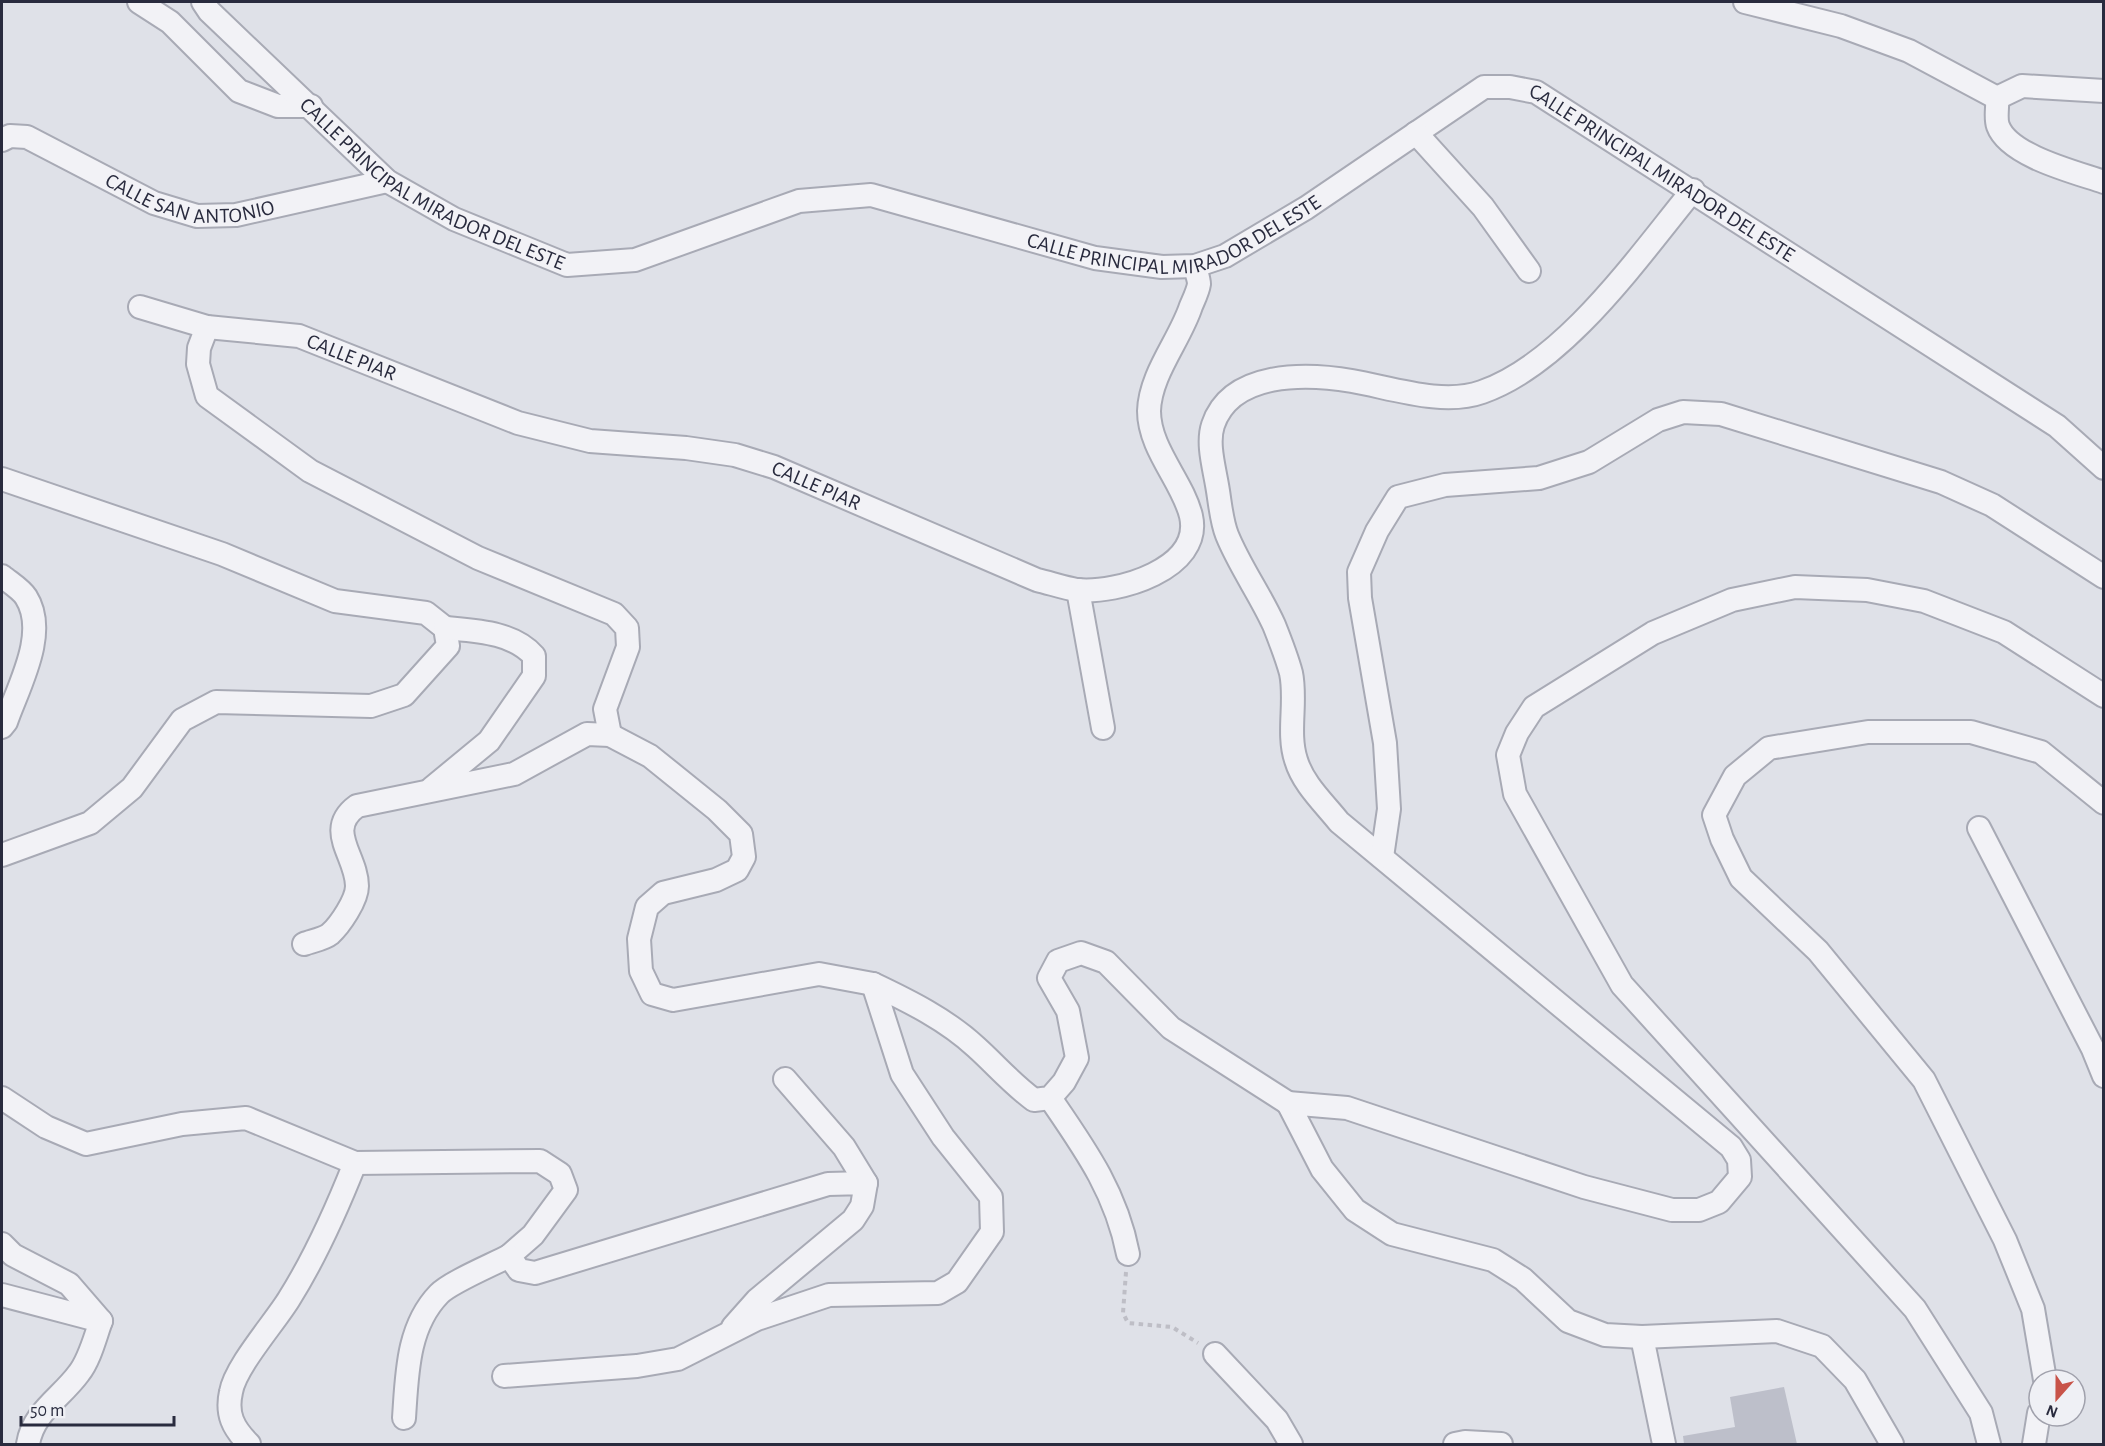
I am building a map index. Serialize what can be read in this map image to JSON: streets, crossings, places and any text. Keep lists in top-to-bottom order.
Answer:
{
  "streets": {
    "street": ["CALLE PRINCIPAL MIRADOR DEL ESTE", "CALLE SAN ANTONIO", "CALLE PIAR"]
  },
  "crossings": [
    ["CALLE PRINCIPAL MIRADOR DEL ESTE", "CALLE SAN ANTONIO"],
    ["CALLE PRINCIPAL MIRADOR DEL ESTE", "CALLE PIAR"]
  ],
  "scale_bar": "50 m",
  "north": "bottom"
}
